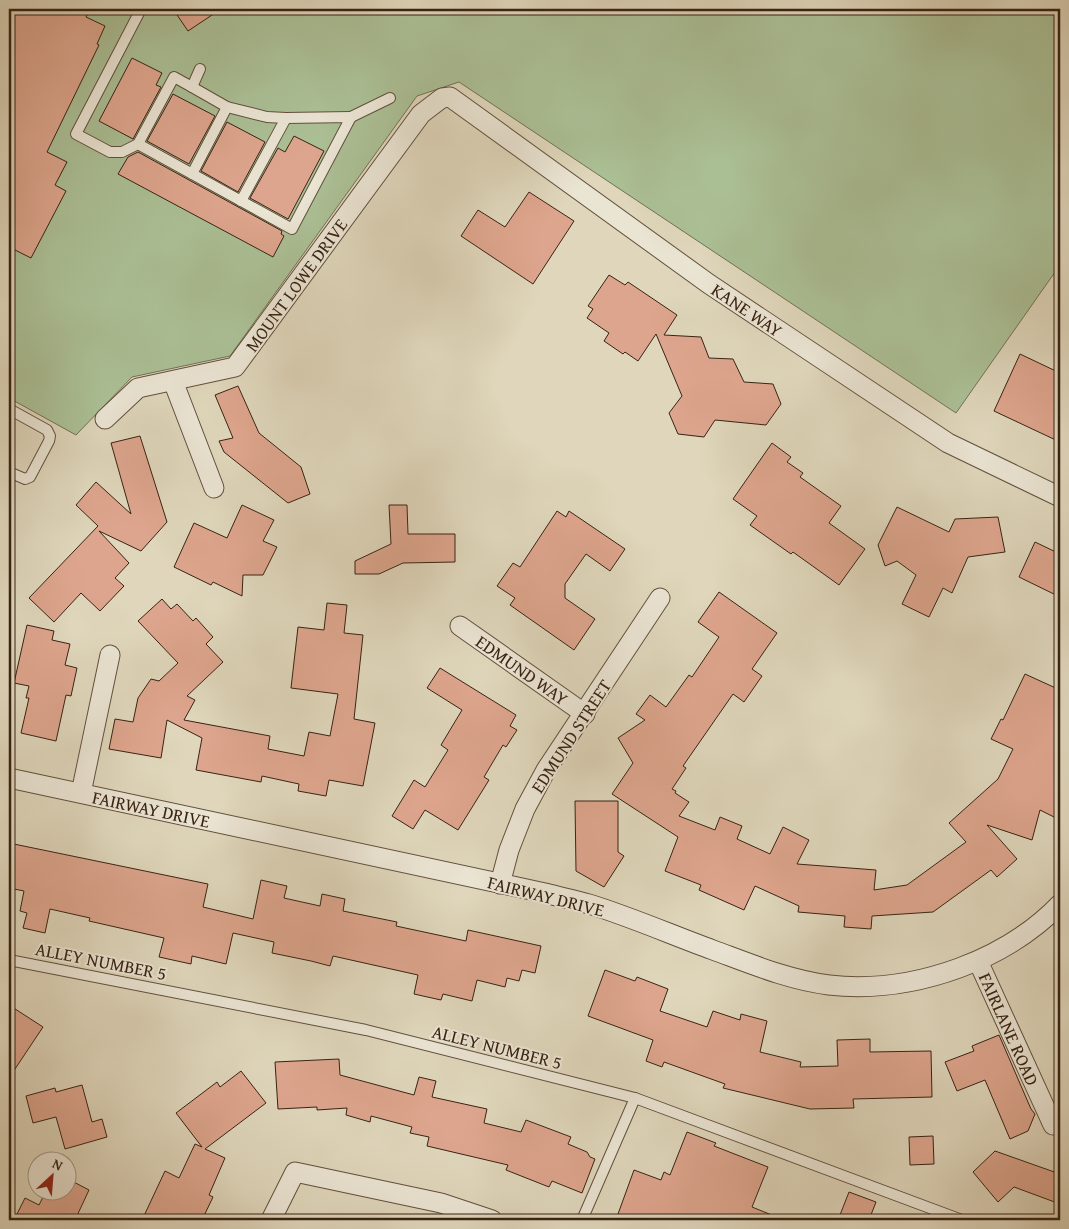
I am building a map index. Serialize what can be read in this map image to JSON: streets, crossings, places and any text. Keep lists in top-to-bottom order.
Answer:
{
  "streets": {
    "street": [
      "MOUNT LOWE DRIVE",
      "KANE WAY",
      "EDMUND WAY",
      "EDMUND STREET",
      "FAIRWAY DRIVE",
      "FAIRLANE ROAD"
    ],
    "lane": ["ALLEY NUMBER 5"]
  },
  "crossings": [
    ["MOUNT LOWE DRIVE", "KANE WAY"],
    ["EDMUND WAY", "EDMUND STREET"],
    ["EDMUND STREET", "FAIRWAY DRIVE"],
    ["FAIRWAY DRIVE", "FAIRLANE ROAD"]
  ],
  "north": "top right"
}
